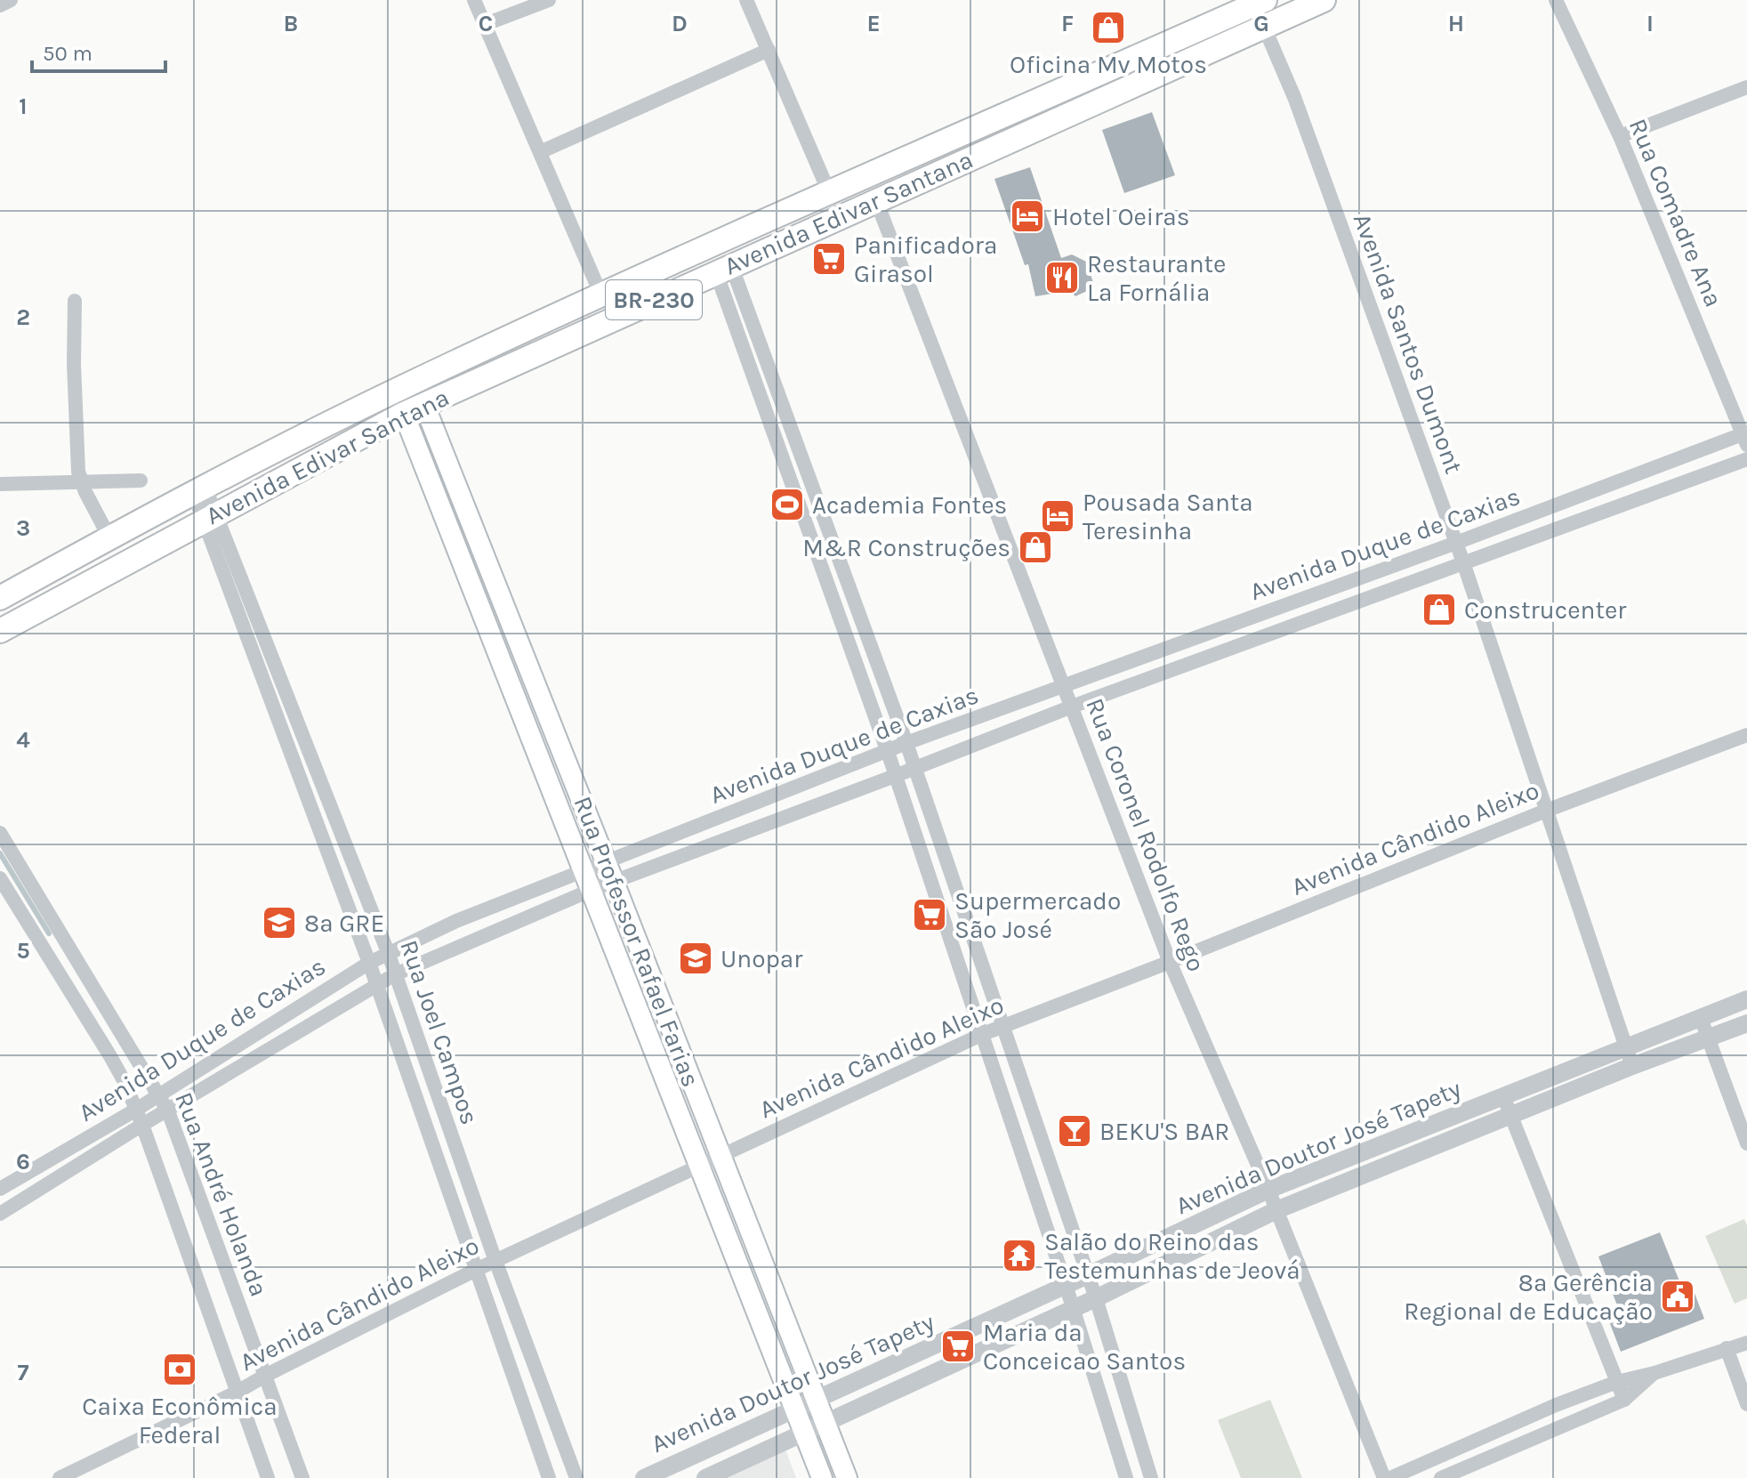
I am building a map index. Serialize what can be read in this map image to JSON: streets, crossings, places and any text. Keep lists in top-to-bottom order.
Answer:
{
  "streets": {
    "highway": ["Avenida Edivar Santana", "BR-230"],
    "main road": ["Rua Professor Rafael Farias"],
    "street": [
      "Rua Comadre Ana",
      "Avenida Santos Dumont",
      "Avenida Duque de Caxias",
      "Rua Coronel Rodolfo Rego",
      "Avenida Cândido Aleixo",
      "Rua Joel Campos",
      "Avenida Doutor José Tapety",
      "Rua André Holanda"
    ]
  },
  "crossings": [
    ["Avenida Edivar Santana", "Avenida Santos Dumont"],
    ["Avenida Edivar Santana", "Rua Coronel Rodolfo Rego"],
    ["Avenida Edivar Santana", "Rua Professor Rafael Farias"],
    ["Avenida Edivar Santana", "Rua Joel Campos"],
    ["Rua Comadre Ana", "Avenida Duque de Caxias"],
    ["Avenida Santos Dumont", "Avenida Duque de Caxias"],
    ["Avenida Santos Dumont", "Avenida Cândido Aleixo"],
    ["Avenida Santos Dumont", "Avenida Doutor José Tapety"],
    ["Avenida Duque de Caxias", "Rua Coronel Rodolfo Rego"],
    ["Avenida Duque de Caxias", "Rua Professor Rafael Farias"],
    ["Avenida Duque de Caxias", "Rua Joel Campos"],
    ["Avenida Duque de Caxias", "Rua André Holanda"],
    ["Rua Coronel Rodolfo Rego", "Avenida Cândido Aleixo"],
    ["Rua Coronel Rodolfo Rego", "Avenida Doutor José Tapety"],
    ["Avenida Cândido Aleixo", "Rua Professor Rafael Farias"],
    ["Avenida Cândido Aleixo", "Rua Joel Campos"],
    ["Avenida Cândido Aleixo", "Rua André Holanda"],
    ["Rua Professor Rafael Farias", "Avenida Doutor José Tapety"]
  ],
  "places": {
    "shop": ["Oficina Mv Motos", "M&R Construções", "Construcenter"],
    "hotel": ["Hotel Oeiras", "Pousada Santa Teresinha"],
    "supermarket": ["Panificadora Girasol", "Supermercado São José", "Maria da Conceicao Santos"],
    "restaurant": ["Restaurante La Fornália"],
    "sports": ["Academia Fontes"],
    "school or university": ["8ª GRE", "Unopar"],
    "bar": ["BEKU'S BAR"],
    "temple": ["Salão do Reino das Testemunhas de Jeová"],
    "public building": ["8ª Gerência Regional de Educação"],
    "bank": ["Caixa Econômica Federal"]
  },
  "scale_bar": "50 m",
  "grid": {
    "columns": [
      "B",
      "C",
      "D",
      "E",
      "F",
      "G",
      "H",
      "I"
    ],
    "rows": [
      "1",
      "2",
      "3",
      "4",
      "5",
      "6",
      "7"
    ]
  }
}
